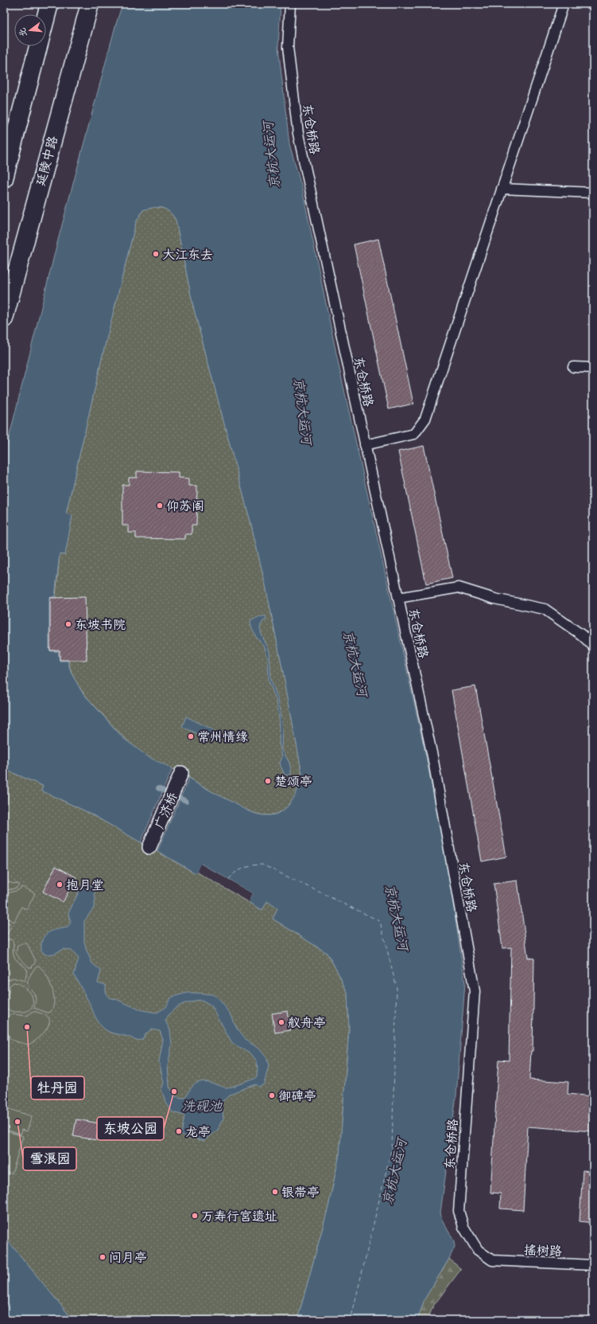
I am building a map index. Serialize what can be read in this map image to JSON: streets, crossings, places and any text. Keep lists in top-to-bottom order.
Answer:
{
  "streets": {
    "main road": ["延陵中路"],
    "street": ["广济桥"],
    "lane": ["东仓桥路", "摇树路"]
  },
  "crossings": [
    ["东仓桥路", "摇树路"]
  ],
  "water": ["京杭大运河", "洗砚池"],
  "places": [
    "大江东去",
    "仰苏阁",
    "东坡书院",
    "常州情缘",
    "楚颂亭",
    "抱月堂",
    "舣舟亭",
    "牡丹园",
    "东坡公园",
    "御碑亭",
    "雪浪园",
    "龙亭",
    "银带亭",
    "万寿行宫遗址",
    "问月亭"
  ],
  "north": "left"
}
